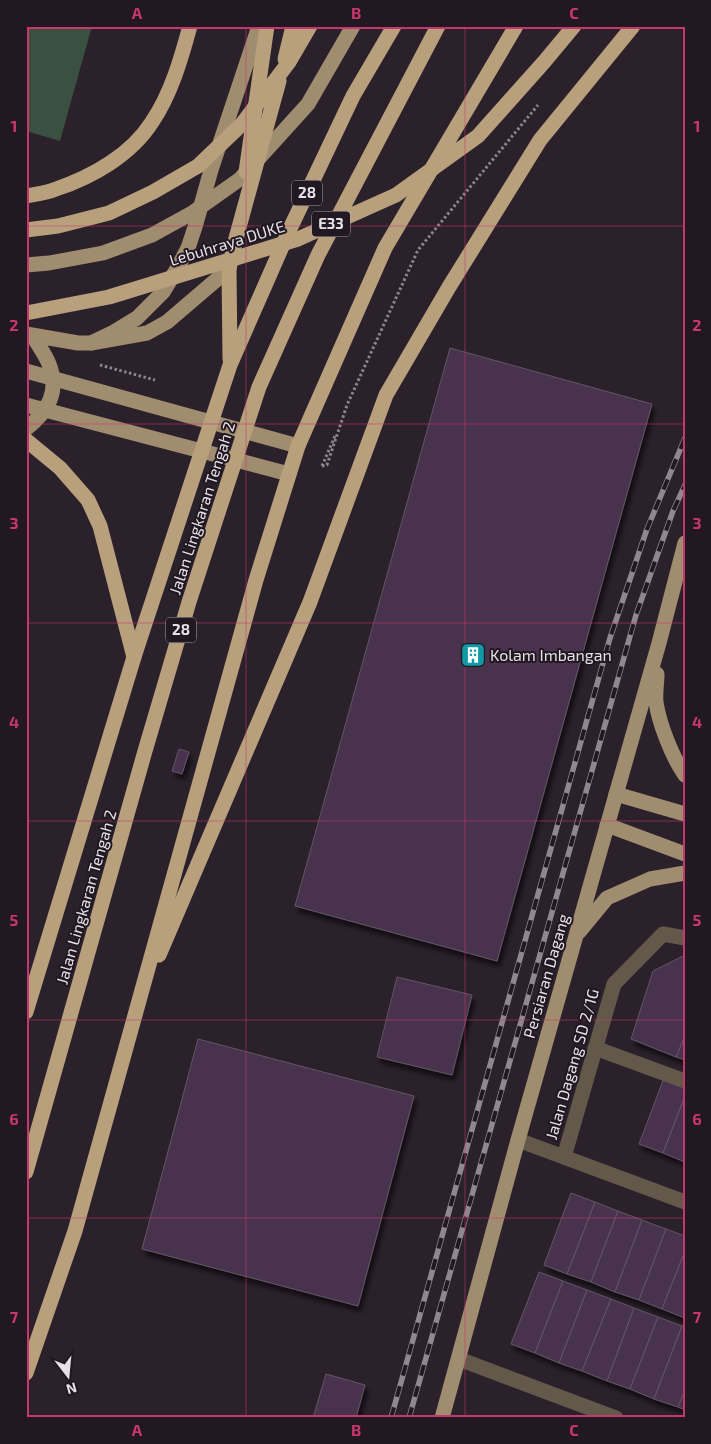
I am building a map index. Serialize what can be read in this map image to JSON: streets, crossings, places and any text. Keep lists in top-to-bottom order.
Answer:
{
  "streets": {
    "highway": [
      "28",
      "E33",
      "Lebuhraya DUKE",
      "Jalan Lingkaran Tengah 2"
    ],
    "main road": ["Persiaran Dagang"],
    "street": ["Jalan Dagang SD 2/1G"]
  },
  "places": {
    "building": ["Kolam Imbangan"]
  },
  "north": "bottom",
  "grid": {
    "columns": ["A", "B", "C"],
    "rows": [
      "1",
      "2",
      "3",
      "4",
      "5",
      "6",
      "7"
    ]
  }
}
